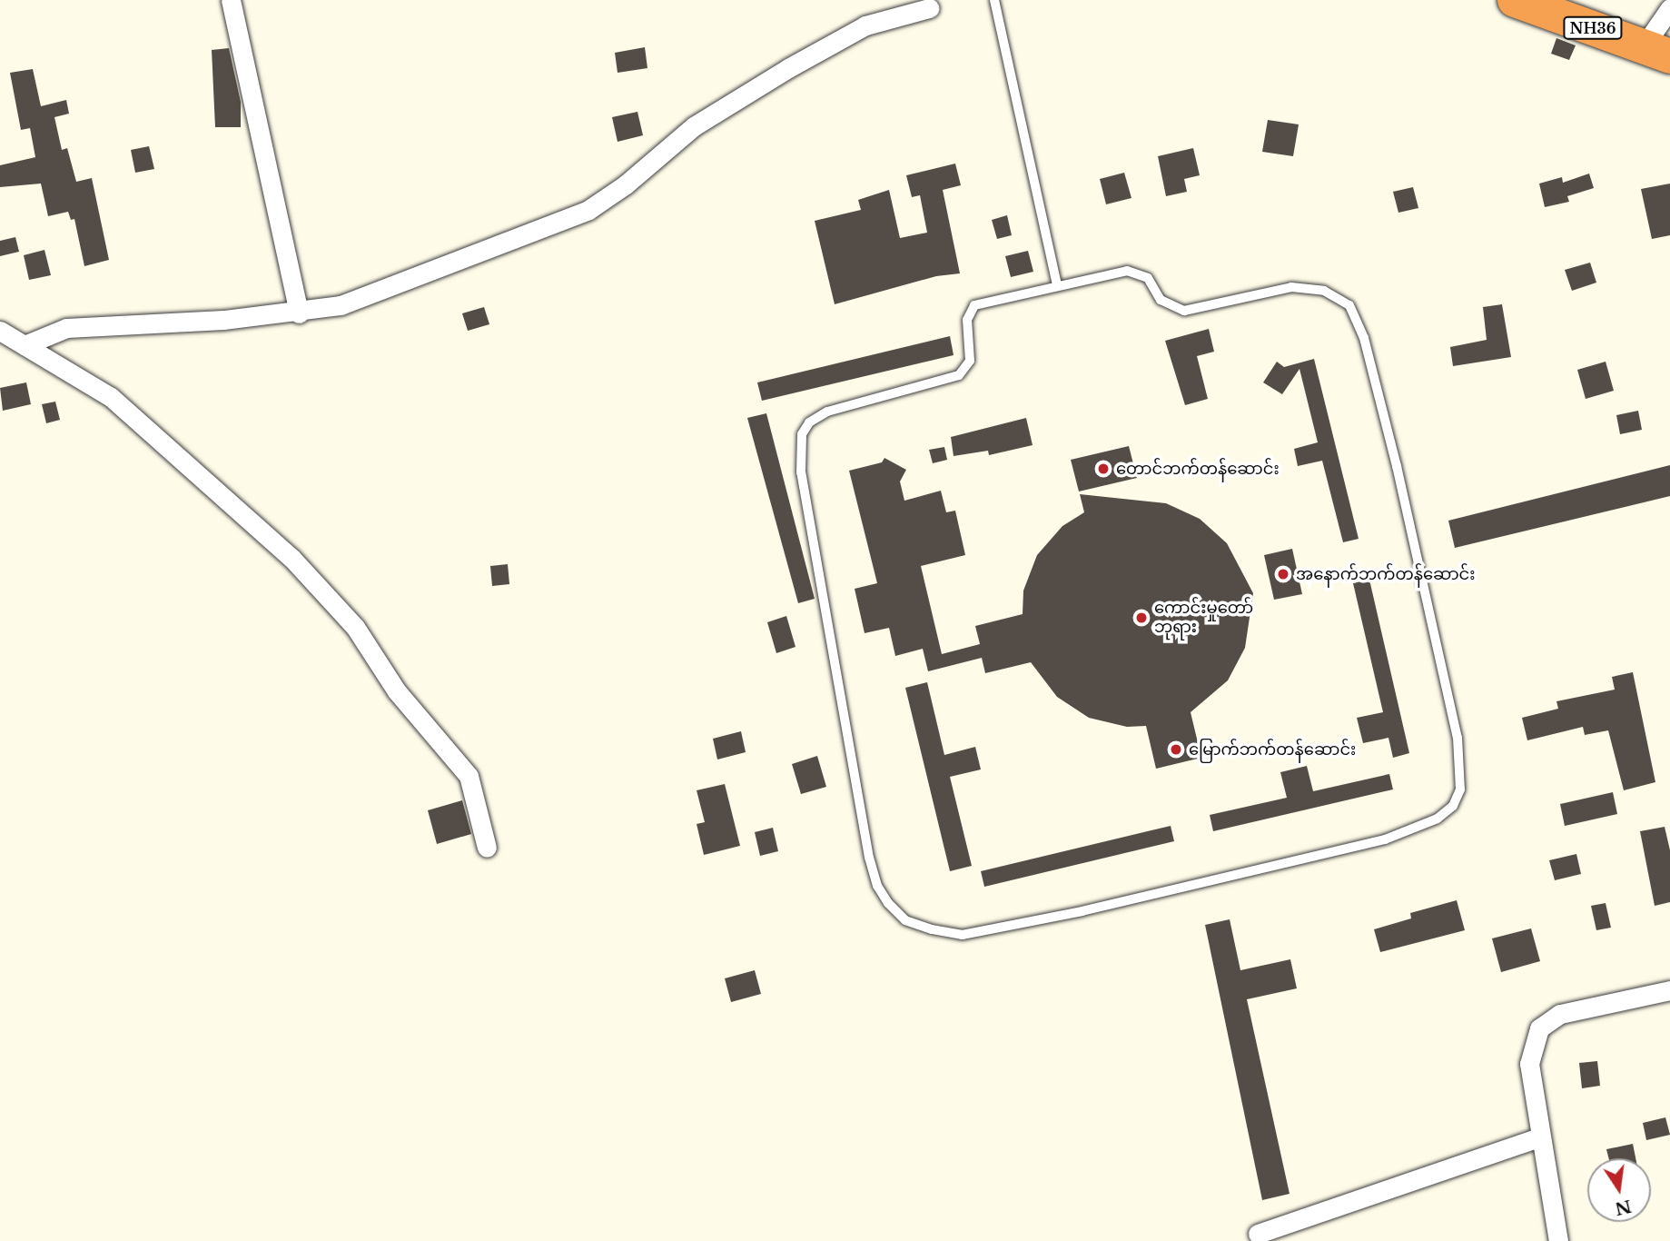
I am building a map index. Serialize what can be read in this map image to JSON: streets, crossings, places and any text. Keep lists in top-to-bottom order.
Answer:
{
  "streets": {
    "highway": ["NH36"]
  },
  "places": [
    "တောင်ဘက်တန်ဆောင်း",
    "အနောက်ဘက်တန်ဆောင်း",
    "ကောင်းမှုတော် ဘုရား",
    "မြောက်ဘက်တန်ဆောင်း"
  ],
  "north": "bottom"
}
